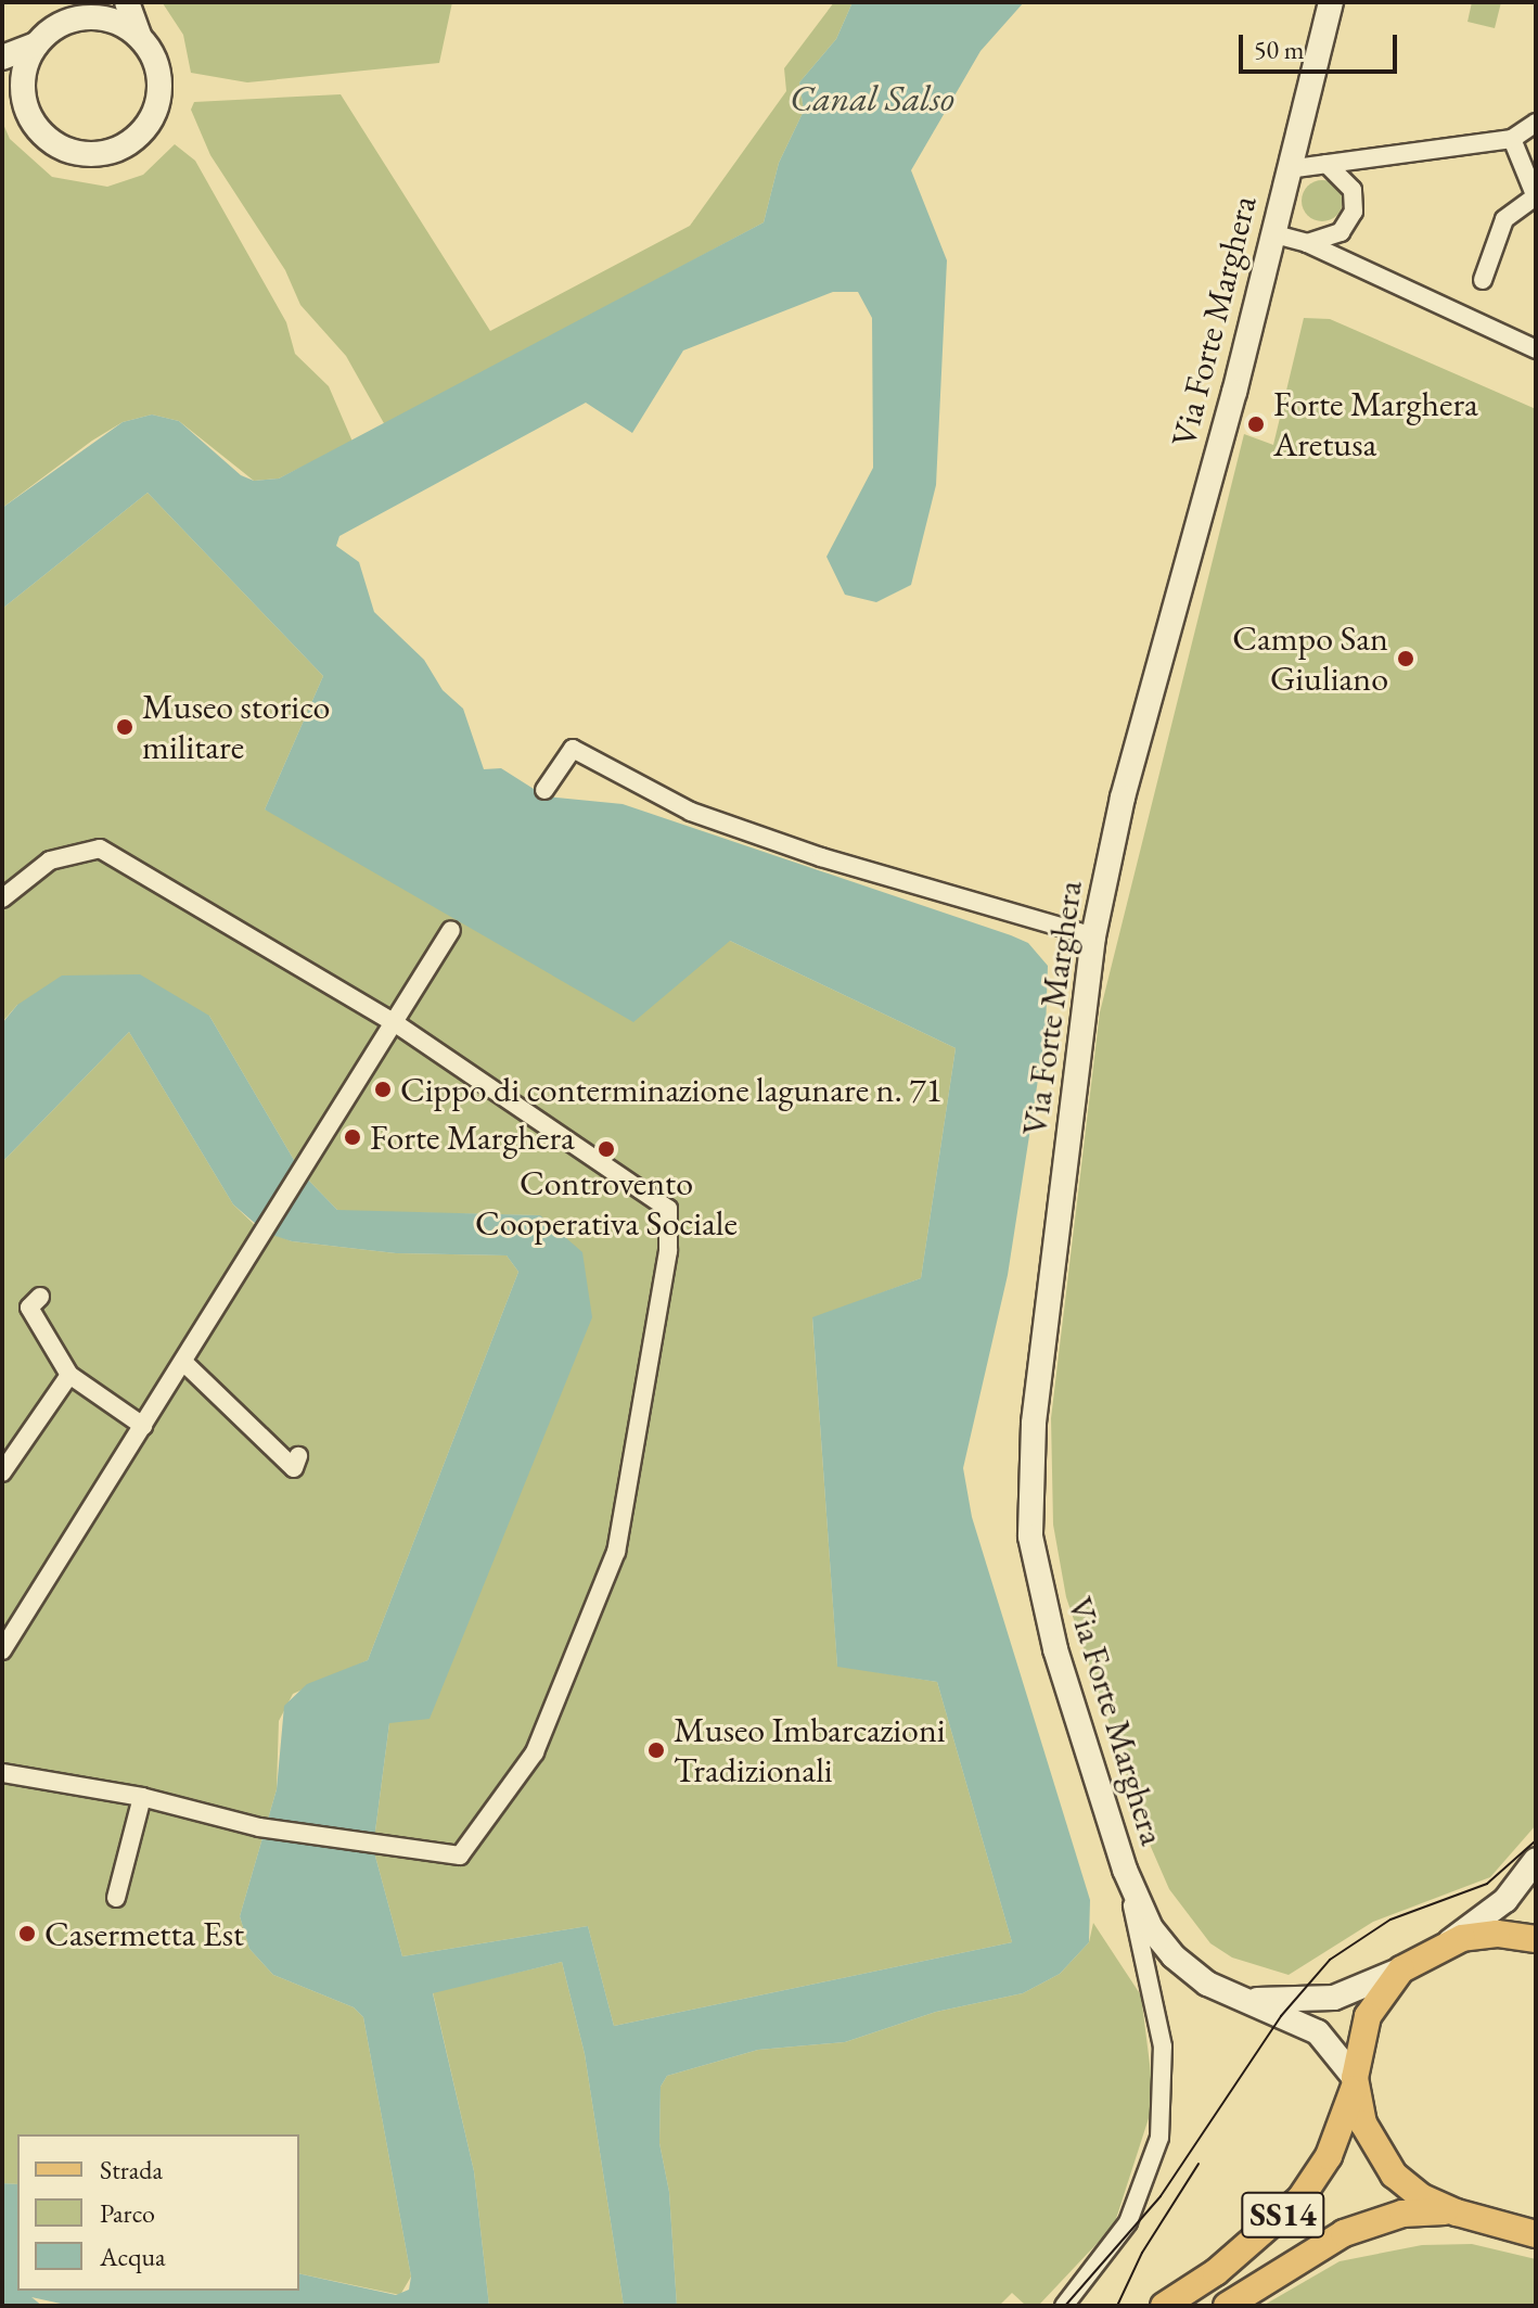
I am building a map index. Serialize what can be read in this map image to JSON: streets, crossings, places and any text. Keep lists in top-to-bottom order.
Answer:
{
  "streets": {
    "main road": ["SS14"],
    "street": ["Via Forte Marghera"]
  },
  "crossings": [
    ["Via Forte Marghera", "SS14"]
  ],
  "water": ["Canal Salso"],
  "places": [
    "Forte Marghera Aretusa",
    "Campo San Giuliano",
    "Museo storico militare",
    "Cippo di conterminazione lagunare n. 71",
    "Forte Marghera",
    "Controvento Cooperativa Sociale",
    "Museo Imbarcazioni Tradizionali",
    "Casermetta Est"
  ],
  "legend": ["Strada", "Parco", "Acqua"],
  "scale_bar": "50 m"
}
